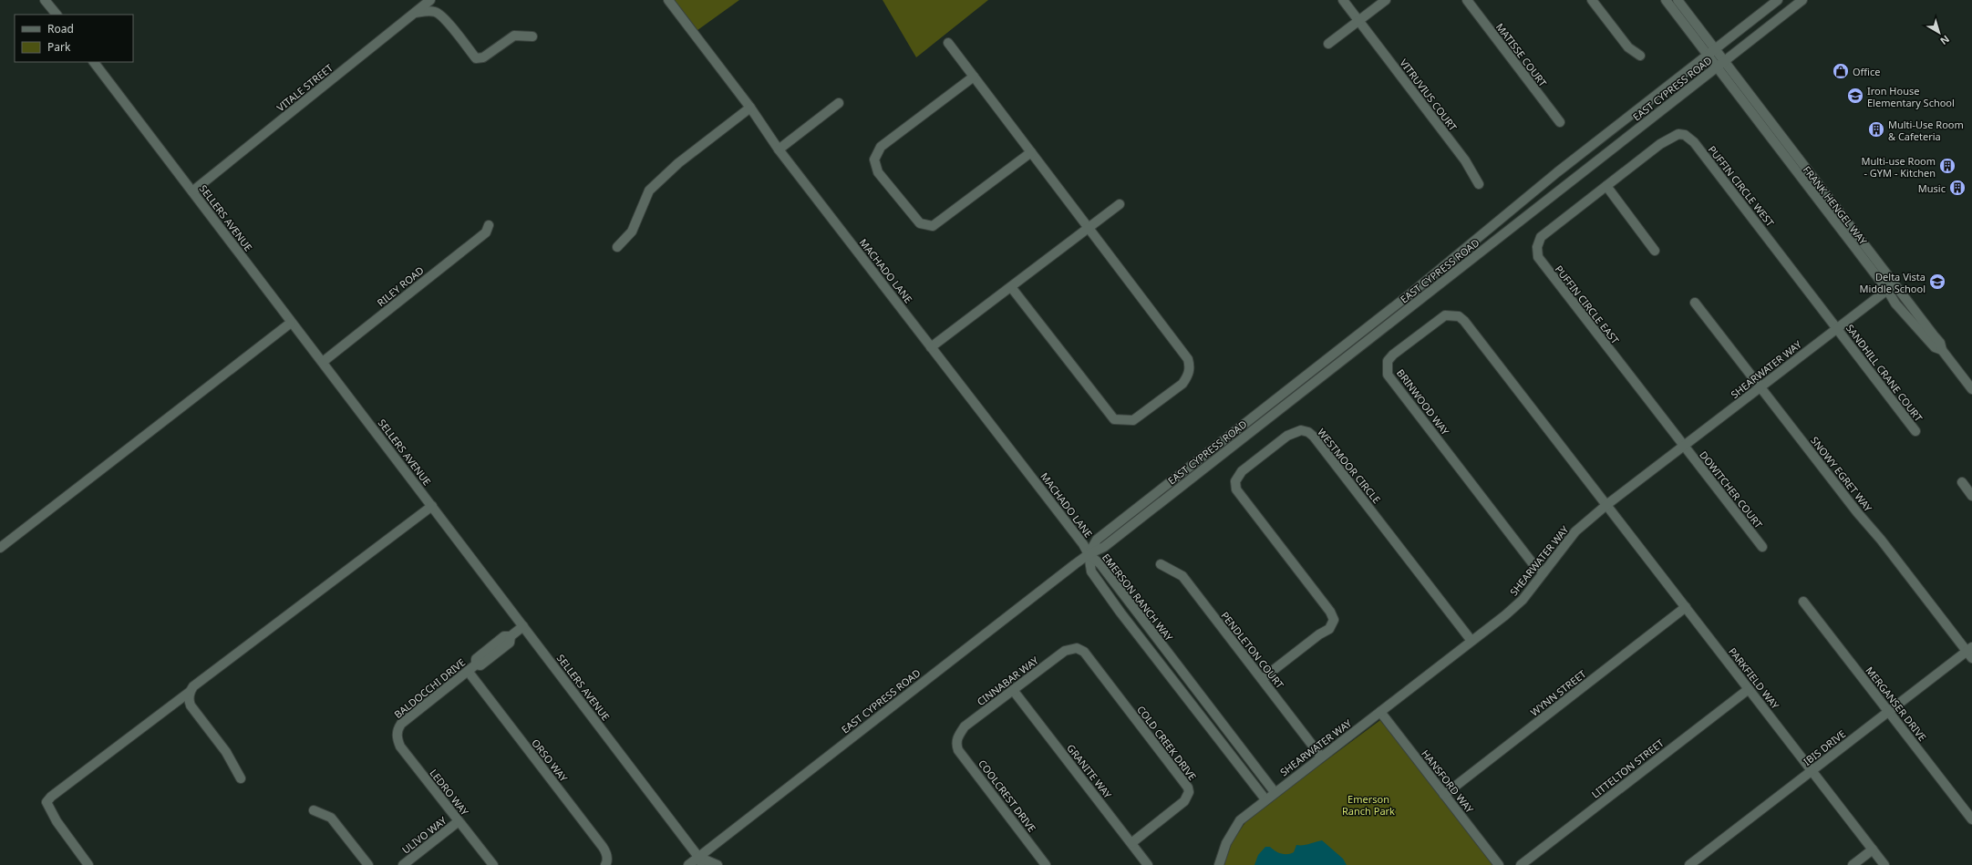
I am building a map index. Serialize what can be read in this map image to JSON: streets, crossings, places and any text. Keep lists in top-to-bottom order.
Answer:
{
  "streets": {
    "street": [
      "MATISSE COURT",
      "VITALE STREET",
      "EAST CYPRESS ROAD",
      "VITRUVIUS COURT",
      "PUFFIN CIRCLE WEST",
      "FRANK HENGEL WAY",
      "SELLERS AVENUE",
      "MACHADO LANE",
      "RILEY ROAD",
      "PUFFIN CIRCLE EAST",
      "SHEARWATER WAY",
      "SANDHILL CRANE COURT",
      "BRINWOOD WAY",
      "WESTMOOR CIRCLE",
      "SNOWY EGRET WAY",
      "DOWITCHER COURT",
      "EMERSON RANCH WAY",
      "PENDLETON COURT",
      "PARKFIELD WAY",
      "CINNABAR WAY",
      "BALDOCCHI DRIVE",
      "WYNN STREET",
      "MERGANSER DRIVE",
      "COLD CREEK DRIVE",
      "IBIS DRIVE",
      "ORSO WAY",
      "LITTELTON STREET",
      "GRANITE WAY",
      "HANSFORD WAY",
      "LEDRO WAY",
      "COOLCREST DRIVE",
      "ULIVO WAY"
    ]
  },
  "crossings": [
    ["VITALE STREET", "SELLERS AVENUE"],
    ["EAST CYPRESS ROAD", "FRANK HENGEL WAY"],
    ["EAST CYPRESS ROAD", "SELLERS AVENUE"],
    ["EAST CYPRESS ROAD", "MACHADO LANE"],
    ["EAST CYPRESS ROAD", "EMERSON RANCH WAY"],
    ["PUFFIN CIRCLE WEST", "PUFFIN CIRCLE EAST"],
    ["PUFFIN CIRCLE WEST", "SHEARWATER WAY"],
    ["PUFFIN CIRCLE WEST", "SANDHILL CRANE COURT"],
    ["FRANK HENGEL WAY", "SHEARWATER WAY"],
    ["SELLERS AVENUE", "RILEY ROAD"],
    ["SELLERS AVENUE", "BALDOCCHI DRIVE"],
    ["MACHADO LANE", "EMERSON RANCH WAY"],
    ["PUFFIN CIRCLE EAST", "SHEARWATER WAY"],
    ["PUFFIN CIRCLE EAST", "DOWITCHER COURT"],
    ["SHEARWATER WAY", "SANDHILL CRANE COURT"],
    ["SHEARWATER WAY", "BRINWOOD WAY"],
    ["SHEARWATER WAY", "WESTMOOR CIRCLE"],
    ["SHEARWATER WAY", "SNOWY EGRET WAY"],
    ["SHEARWATER WAY", "DOWITCHER COURT"],
    ["SHEARWATER WAY", "EMERSON RANCH WAY"],
    ["SHEARWATER WAY", "PENDLETON COURT"],
    ["SHEARWATER WAY", "PARKFIELD WAY"],
    ["SHEARWATER WAY", "HANSFORD WAY"],
    ["BRINWOOD WAY", "PARKFIELD WAY"],
    ["WESTMOOR CIRCLE", "PENDLETON COURT"],
    ["SNOWY EGRET WAY", "IBIS DRIVE"],
    ["PARKFIELD WAY", "WYNN STREET"],
    ["PARKFIELD WAY", "IBIS DRIVE"],
    ["PARKFIELD WAY", "LITTELTON STREET"],
    ["CINNABAR WAY", "COLD CREEK DRIVE"],
    ["CINNABAR WAY", "GRANITE WAY"],
    ["CINNABAR WAY", "COOLCREST DRIVE"],
    ["BALDOCCHI DRIVE", "ORSO WAY"],
    ["BALDOCCHI DRIVE", "LEDRO WAY"],
    ["WYNN STREET", "HANSFORD WAY"],
    ["MERGANSER DRIVE", "IBIS DRIVE"],
    ["COLD CREEK DRIVE", "GRANITE WAY"],
    ["LEDRO WAY", "ULIVO WAY"]
  ],
  "parks": ["Emerson Ranch Park"],
  "places": {
    "shop": ["Office"],
    "school or university": ["Iron House Elementary School", "Delta Vista Middle School"],
    "building": ["Multi-Use Room & Cafeteria", "Multi-use Room - GYM - Kitchen", "Music"]
  },
  "legend": ["Road", "Park"],
  "north": "bottom right"
}
